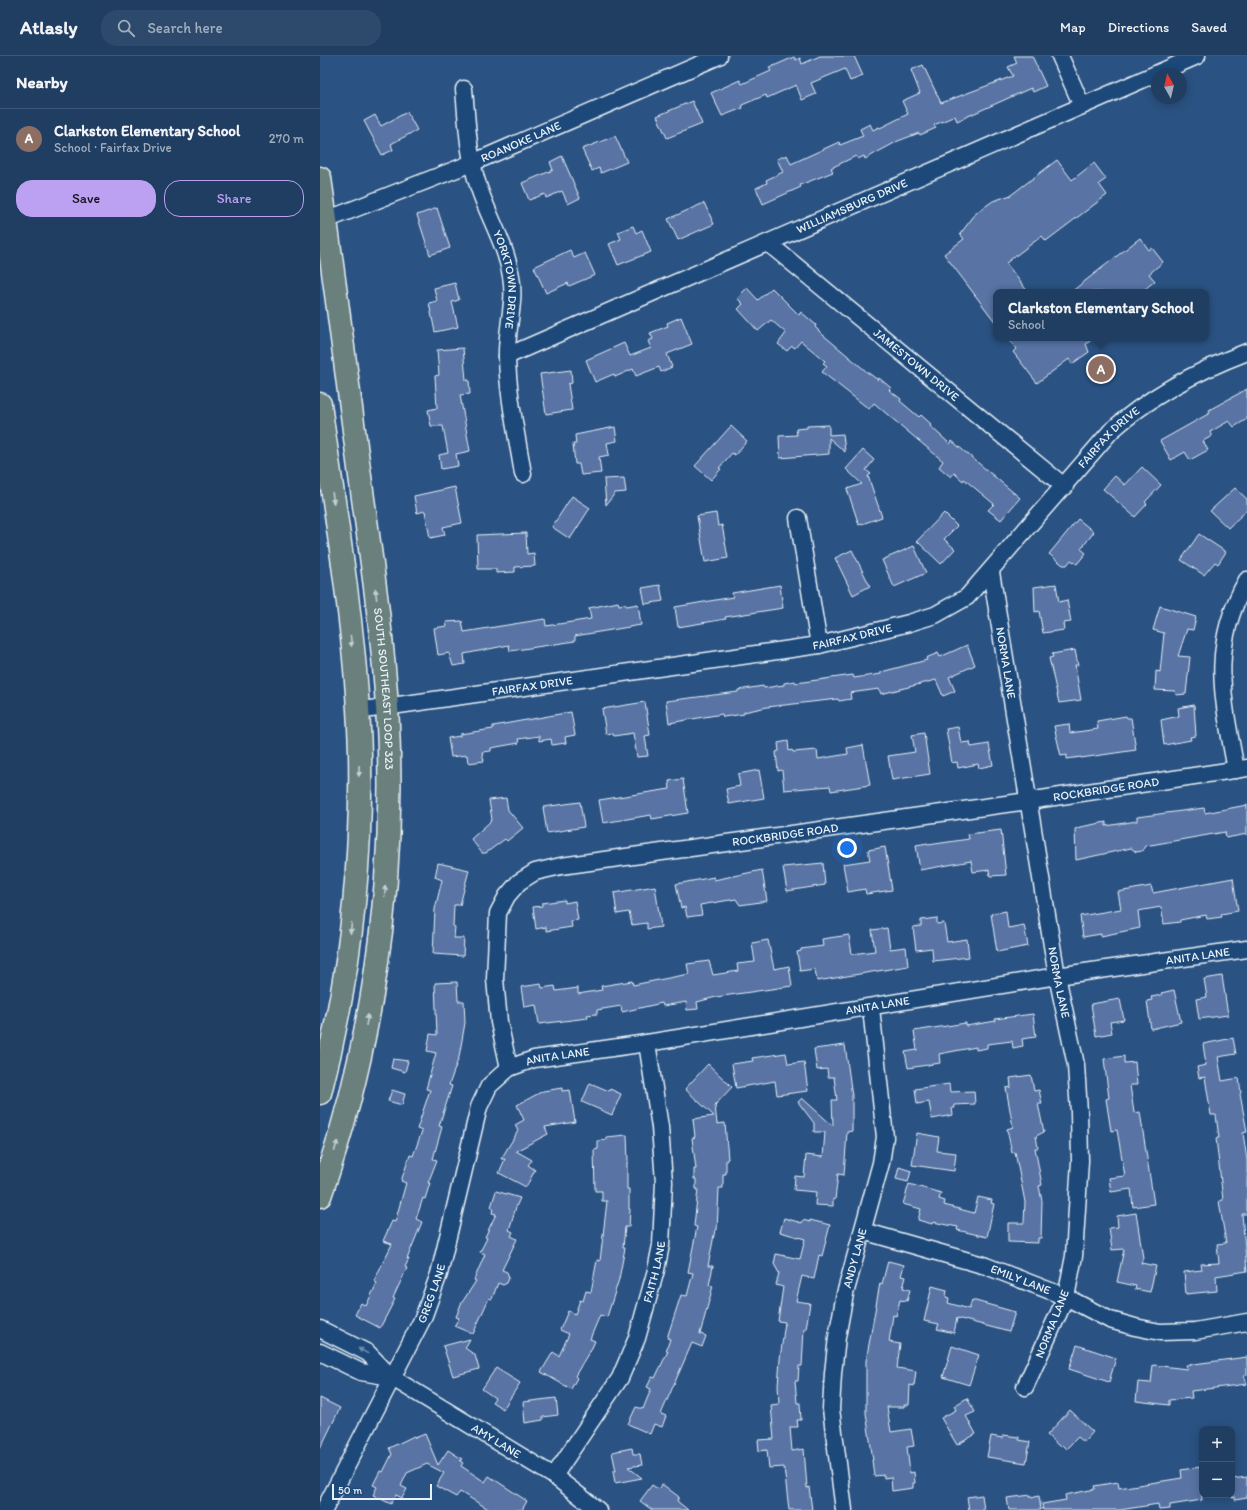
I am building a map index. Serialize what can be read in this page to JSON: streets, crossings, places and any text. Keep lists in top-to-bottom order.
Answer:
{
  "streets": {
    "highway": ["SOUTH SOUTHEAST LOOP 323"],
    "street": [
      "ROANOKE LANE",
      "WILLIAMSBURG DRIVE",
      "YORKTOWN DRIVE",
      "JAMESTOWN DRIVE",
      "FAIRFAX DRIVE",
      "NORMA LANE",
      "ROCKBRIDGE ROAD",
      "ANITA LANE",
      "ANDY LANE",
      "FAITH LANE",
      "EMILY LANE",
      "GREG LANE",
      "AMY LANE"
    ]
  },
  "crossings": [
    ["ROANOKE LANE", "YORKTOWN DRIVE"],
    ["ROANOKE LANE", "SOUTH SOUTHEAST LOOP 323"],
    ["WILLIAMSBURG DRIVE", "YORKTOWN DRIVE"],
    ["WILLIAMSBURG DRIVE", "JAMESTOWN DRIVE"],
    ["JAMESTOWN DRIVE", "FAIRFAX DRIVE"],
    ["FAIRFAX DRIVE", "NORMA LANE"],
    ["FAIRFAX DRIVE", "SOUTH SOUTHEAST LOOP 323"],
    ["NORMA LANE", "ROCKBRIDGE ROAD"],
    ["NORMA LANE", "ANITA LANE"],
    ["NORMA LANE", "EMILY LANE"],
    ["ROCKBRIDGE ROAD", "ANITA LANE"],
    ["ROCKBRIDGE ROAD", "GREG LANE"],
    ["ANITA LANE", "ANDY LANE"],
    ["ANITA LANE", "FAITH LANE"],
    ["ANITA LANE", "GREG LANE"],
    ["ANDY LANE", "EMILY LANE"],
    ["FAITH LANE", "AMY LANE"],
    ["GREG LANE", "AMY LANE"]
  ],
  "scale_bar": "50 m",
  "north": "top",
  "page": {
    "header": "Atlasly",
    "search": "Search here",
    "nav": ["Map", "Directions", "Saved"],
    "heading": "Nearby",
    "list": [
      {
        "mark": "A",
        "name": "Clarkston Elementary School",
        "note": "School · Fairfax Drive",
        "value": "270 m"
      }
    ],
    "buttons": ["Save", "Share"],
    "popup": ["Clarkston Elementary School", "School"],
    "pins": "A",
    "map_buttons": ["+", "−"],
    "scale": "50 m"
  }
}
